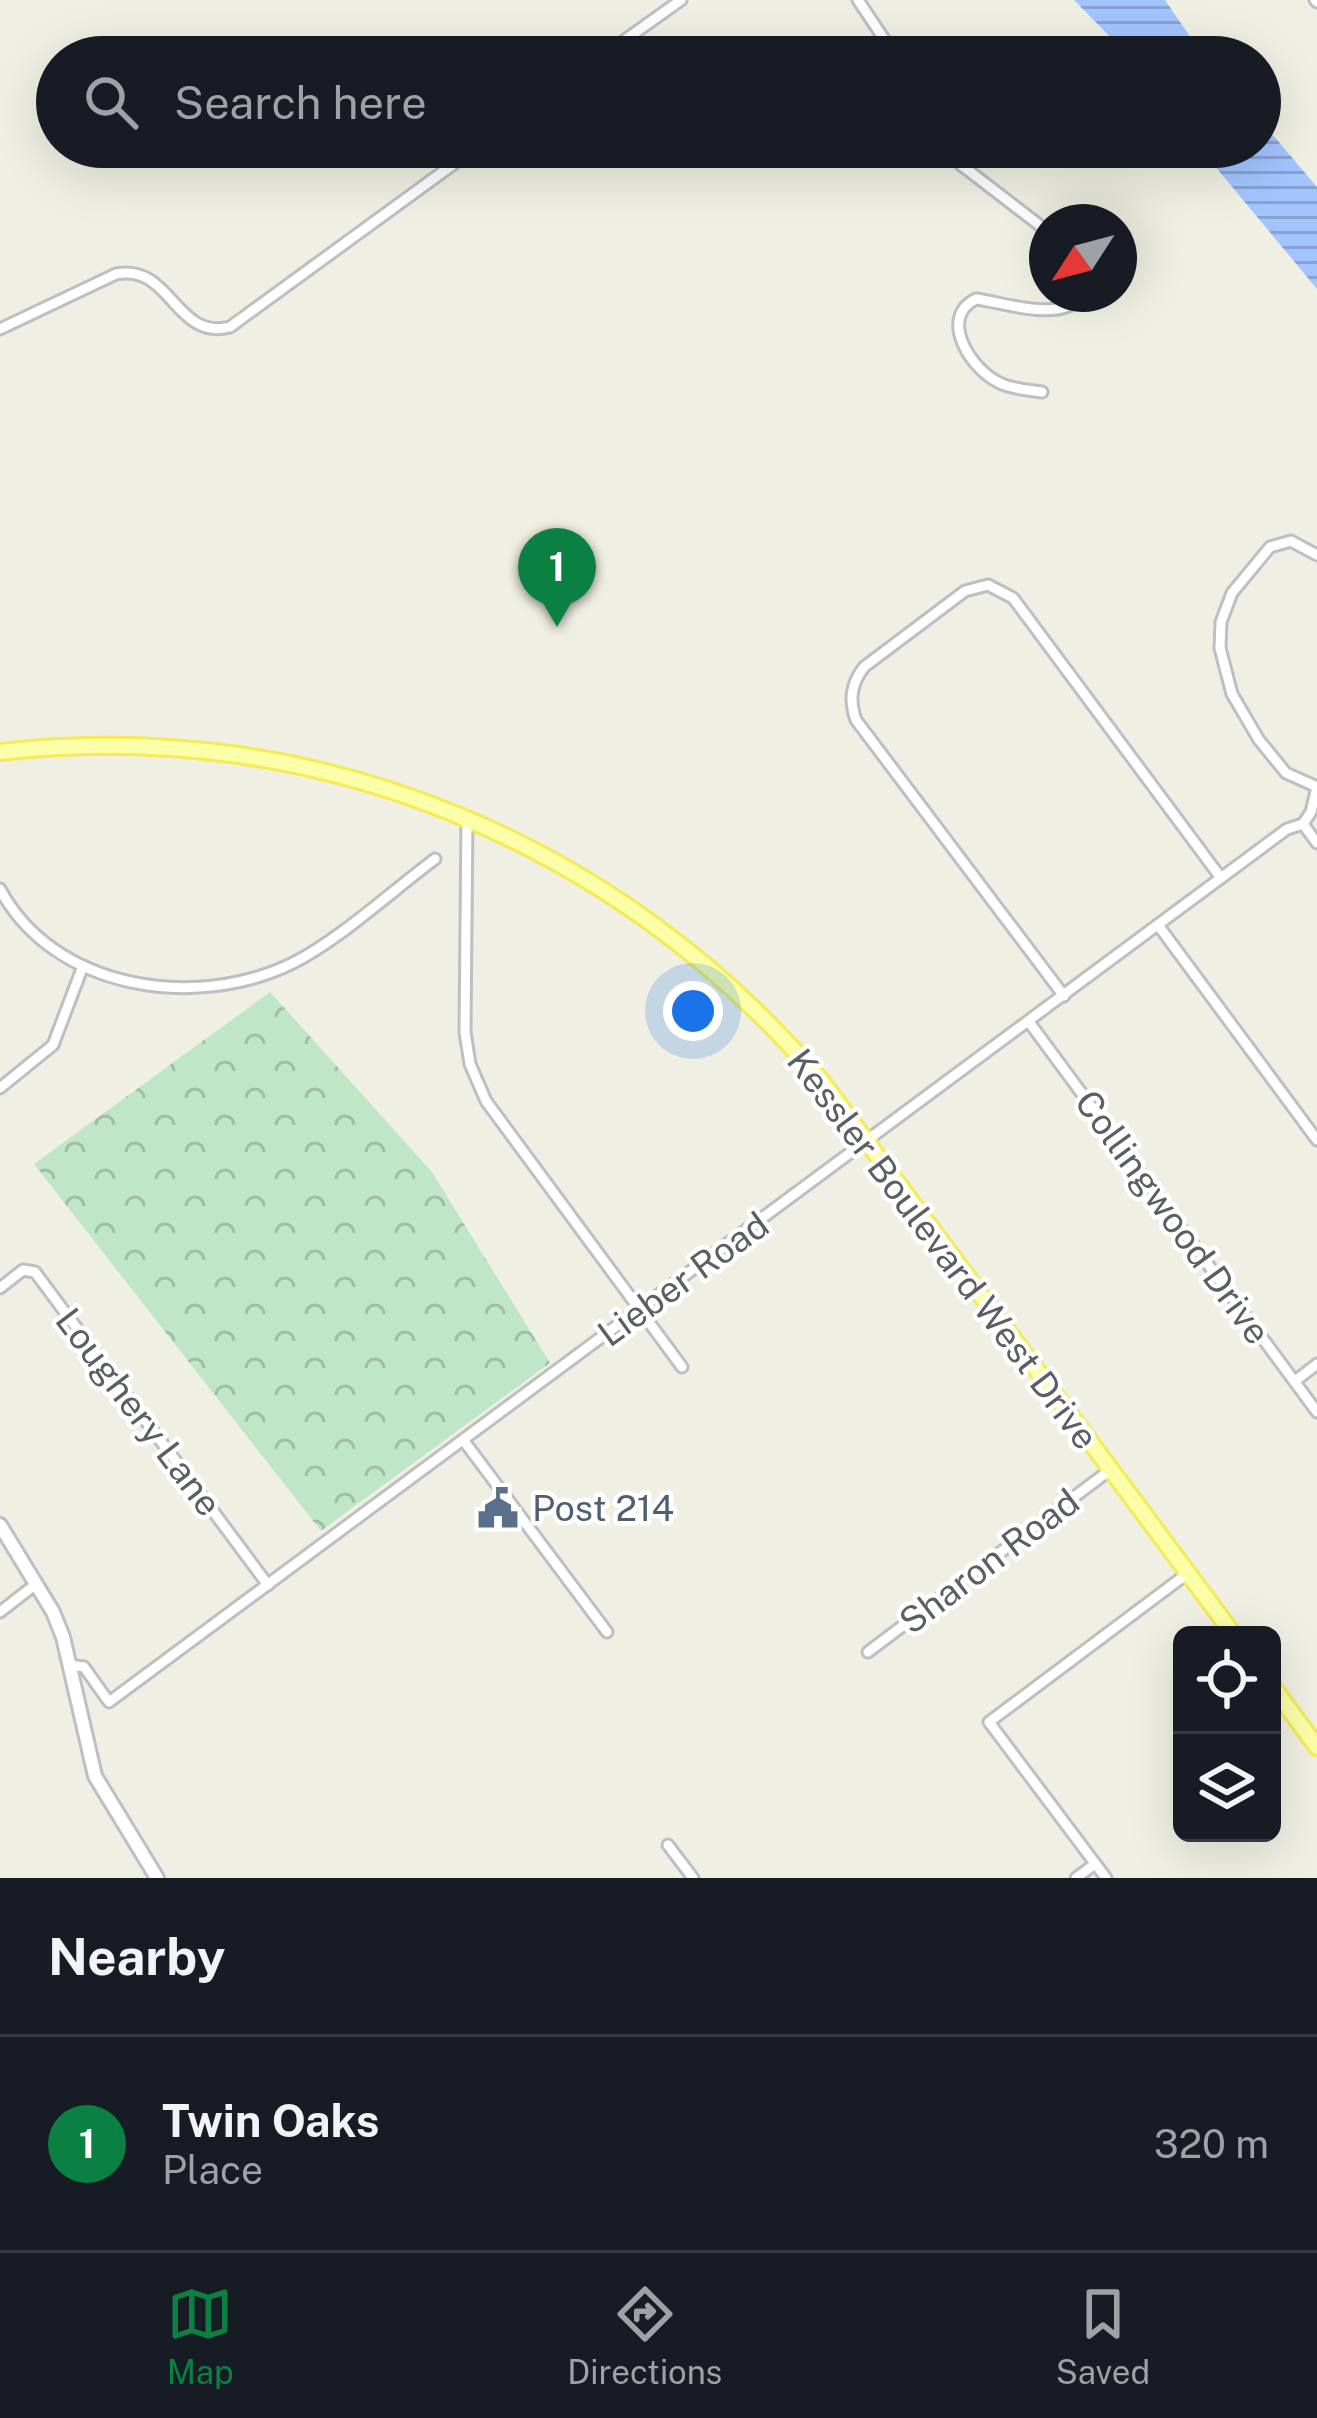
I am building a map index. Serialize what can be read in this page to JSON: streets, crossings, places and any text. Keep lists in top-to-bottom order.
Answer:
{
  "streets": {
    "main road": ["Kessler Boulevard West Drive"],
    "street": [
      "Collingwood Drive",
      "Lieber Road",
      "Loughery Lane",
      "Sharon Road"
    ]
  },
  "crossings": [
    ["Collingwood Drive", "Lieber Road"],
    ["Kessler Boulevard West Drive", "Lieber Road"],
    ["Kessler Boulevard West Drive", "Sharon Road"],
    ["Lieber Road", "Loughery Lane"]
  ],
  "places": {
    "public building": ["Post 214"]
  },
  "north": "bottom left",
  "page": {
    "search": "Search here",
    "pins": "1",
    "heading": "Nearby",
    "list": [
      {
        "mark": "1",
        "name": "Twin Oaks",
        "note": "Place",
        "value": "320 m"
      }
    ],
    "nav": ["Map", "Directions", "Saved"]
  }
}
